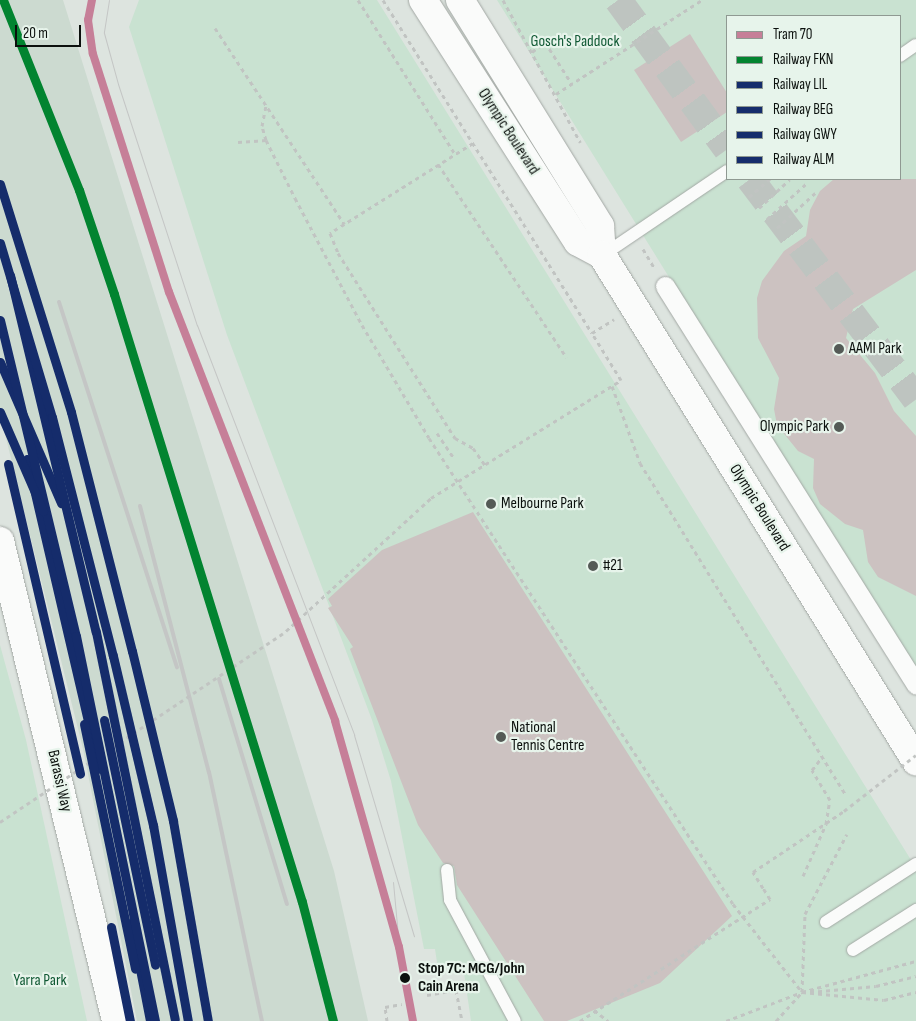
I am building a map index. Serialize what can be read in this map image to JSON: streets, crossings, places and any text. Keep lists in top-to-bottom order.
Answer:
{
  "streets": {
    "main road": ["Olympic Boulevard", "Barassi Way"]
  },
  "parks": ["Gosch's Paddock", "Yarra Park"],
  "places": [
    "AAMI Park",
    "Olympic Park",
    "Melbourne Park",
    "#21",
    "National Tennis Centre",
    "Stop 7C: MCG/John Cain Arena"
  ],
  "lines": [
    "tram line 70",
    "rail line FKN",
    "rail line LIL",
    "rail line ALM",
    "rail line GWY",
    "rail line BEG"
  ],
  "legend": [
    "Tram 70",
    "Railway FKN",
    "Railway LIL",
    "Railway BEG",
    "Railway GWY",
    "Railway ALM"
  ],
  "scale_bar": "20 m"
}
